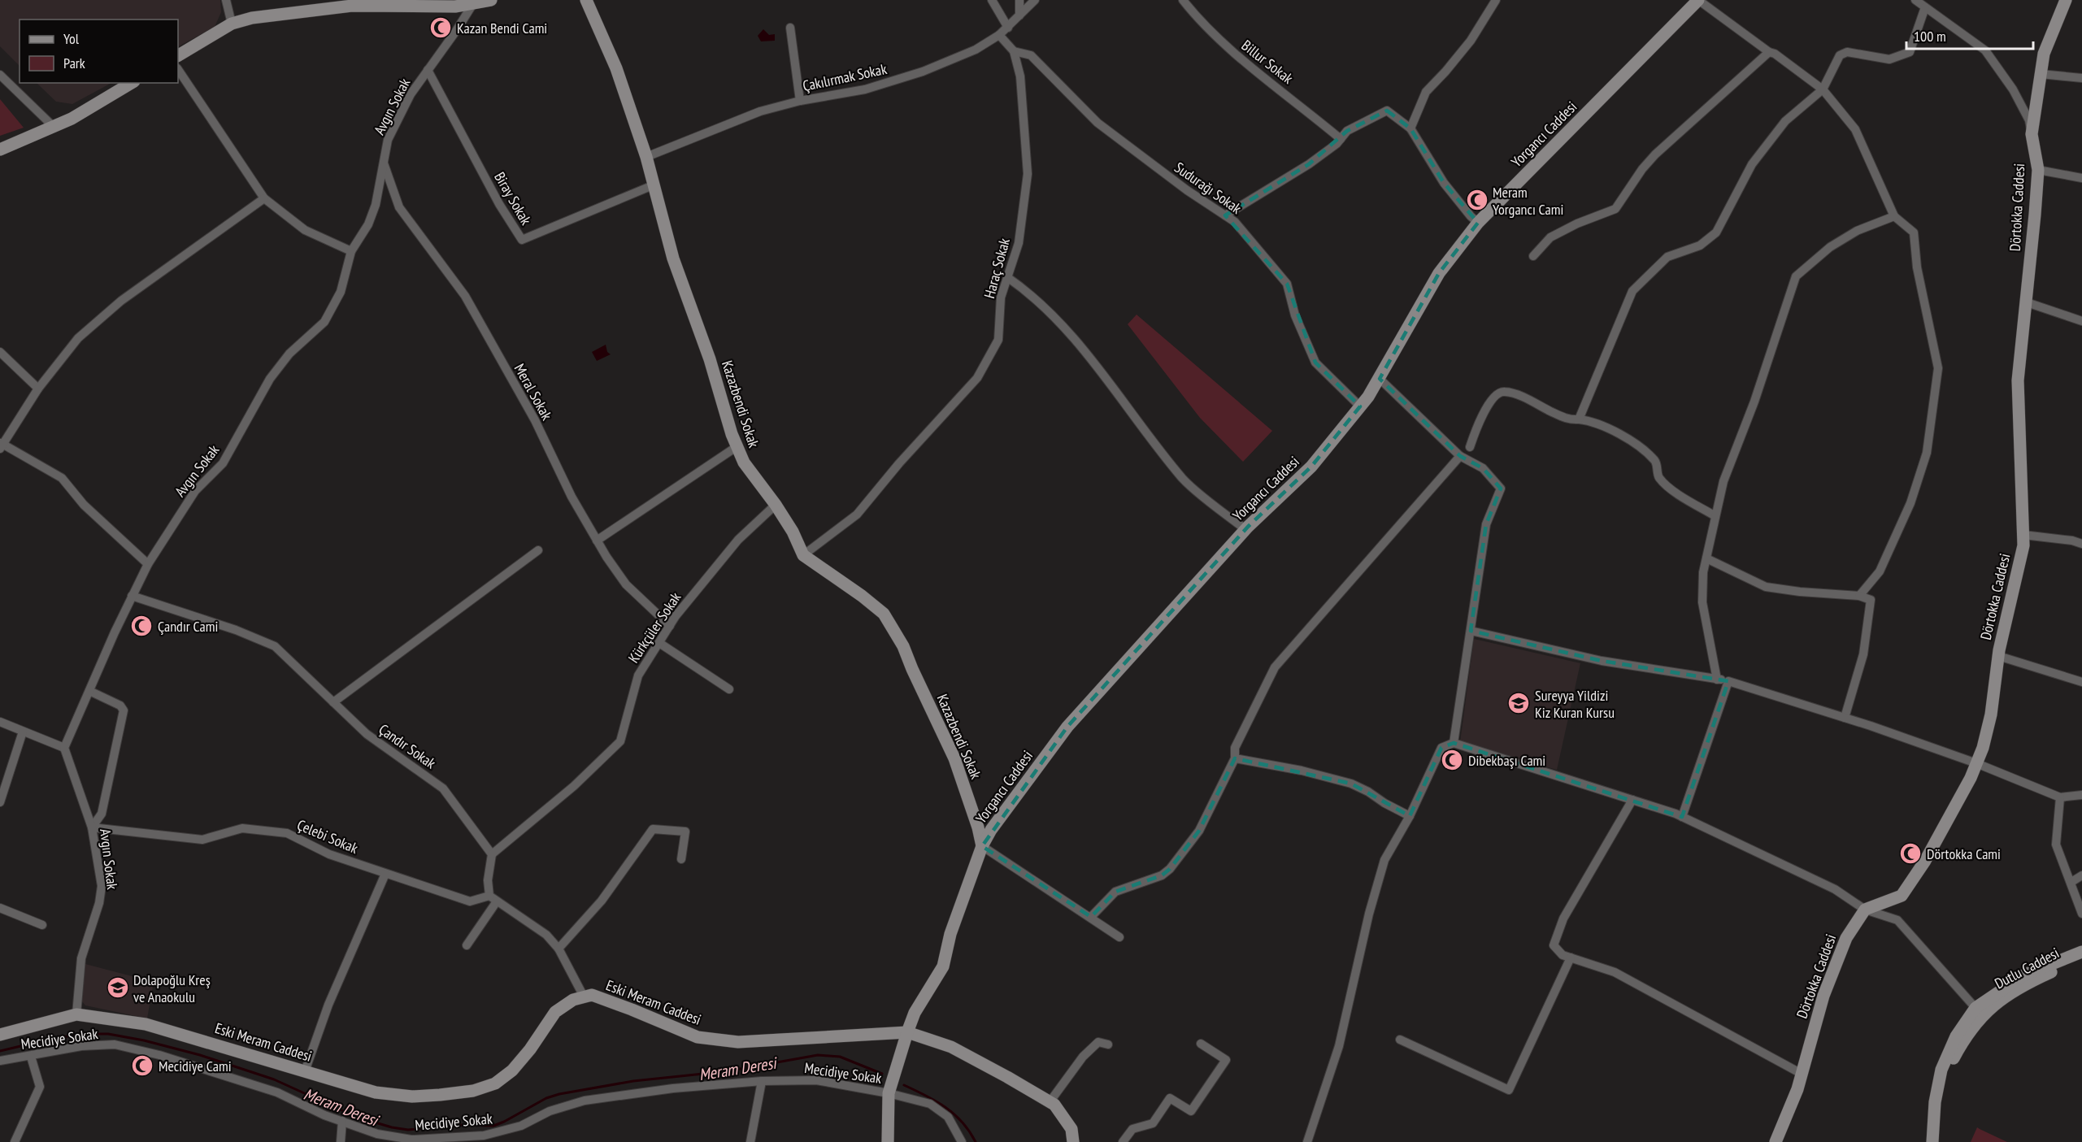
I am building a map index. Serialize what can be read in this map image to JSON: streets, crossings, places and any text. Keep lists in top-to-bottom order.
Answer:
{
  "streets": {
    "street": [
      "Billur Sokak",
      "Çakılırmak Sokak",
      "Avgın Sokak",
      "Yorgancı Caddesi",
      "Sudurağı Sokak",
      "Biray Sokak",
      "Dörtokka Caddesi",
      "Haraç Sokak",
      "Meral Sokak",
      "Kazazbendi Sokak",
      "Kürkçüler Sokak",
      "Çandır Sokak",
      "Çelebi Sokak",
      "Dutlu Caddesi",
      "Eski Meram Caddesi",
      "Mecidiye Sokak"
    ]
  },
  "crossings": [
    ["Çakılırmak Sokak", "Haraç Sokak"],
    ["Çakılırmak Sokak", "Kazazbendi Sokak"],
    ["Avgın Sokak", "Biray Sokak"],
    ["Avgın Sokak", "Meral Sokak"],
    ["Avgın Sokak", "Çandır Sokak"],
    ["Avgın Sokak", "Çelebi Sokak"],
    ["Avgın Sokak", "Eski Meram Caddesi"],
    ["Yorgancı Caddesi", "Sudurağı Sokak"],
    ["Yorgancı Caddesi", "Kazazbendi Sokak"],
    ["Yorgancı Caddesi", "Eski Meram Caddesi"],
    ["Yorgancı Caddesi", "Mecidiye Sokak"],
    ["Sudurağı Sokak", "Haraç Sokak"],
    ["Biray Sokak", "Kazazbendi Sokak"],
    ["Haraç Sokak", "Kazazbendi Sokak"],
    ["Meral Sokak", "Kürkçüler Sokak"],
    ["Kazazbendi Sokak", "Kürkçüler Sokak"],
    ["Kürkçüler Sokak", "Çandır Sokak"]
  ],
  "water": ["Meram Deresi"],
  "places": {
    "mosque": [
      "Kazan Bendi Cami",
      "Meram Yorgancı Cami",
      "Çandır Cami",
      "Dibekbaşı Cami",
      "Dörtokka Cami",
      "Mecidiye Cami"
    ],
    "school or university": ["Sureyya Yildizi Kiz Kuran Kursu", "Dolapoğlu Kreş ve Anaokulu"]
  },
  "legend": ["Yol", "Park"],
  "scale_bar": "100 m"
}
